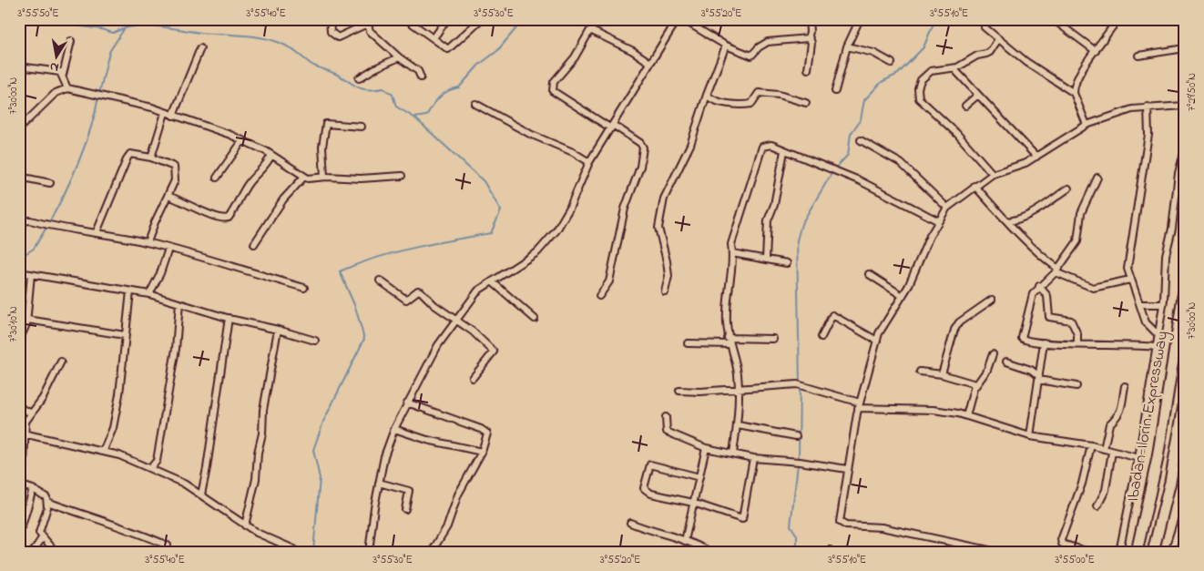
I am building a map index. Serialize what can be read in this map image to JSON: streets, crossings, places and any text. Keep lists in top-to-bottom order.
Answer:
{
  "streets": {
    "highway": ["Ibadan-Ilorin Expressway"]
  },
  "north": "bottom",
  "coordinates": [
    "3°55'50\"E",
    "3°55'40\"E",
    "3°55'30\"E",
    "3°55'20\"E",
    "3°55'10\"E",
    "7°29'50\"N",
    "7°30'00\"N",
    "7°30'10\"N",
    "3°55'00\"E"
  ]
}
